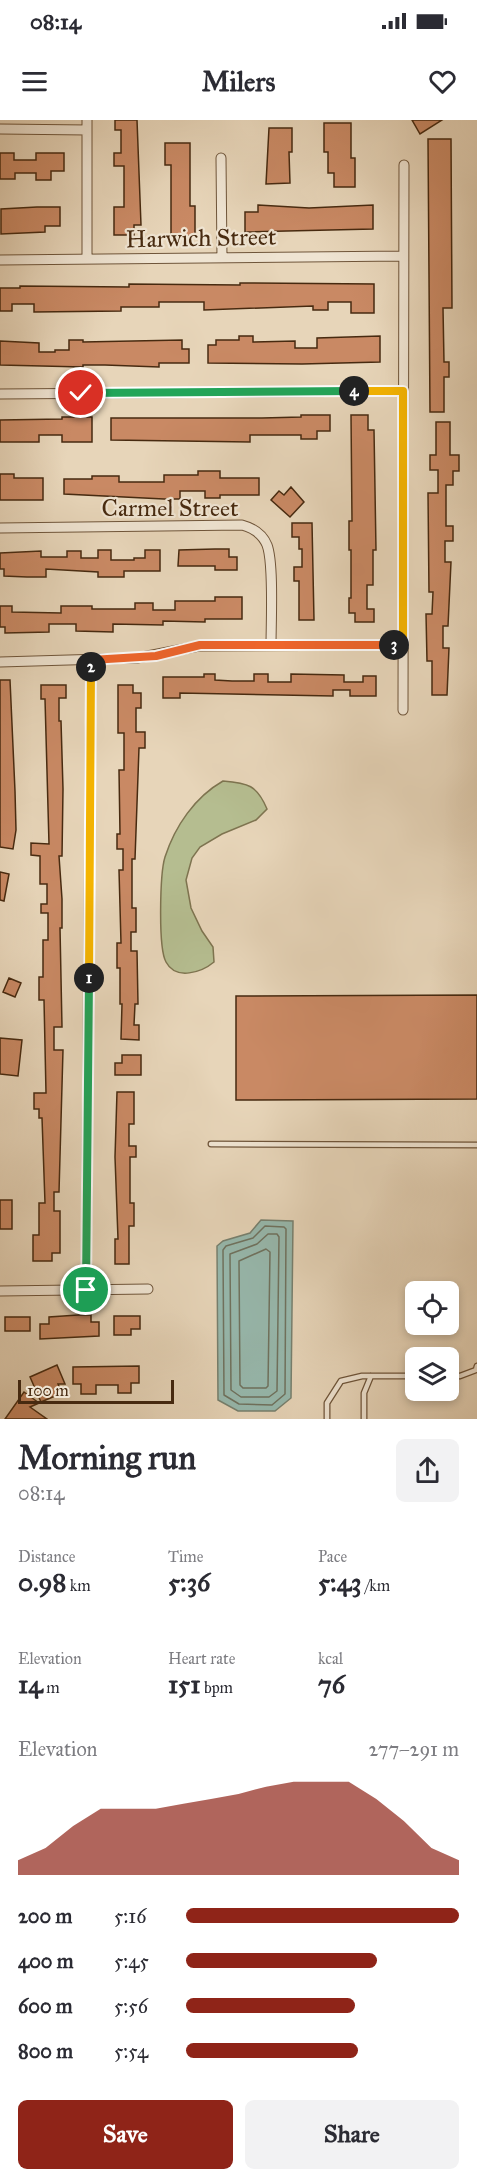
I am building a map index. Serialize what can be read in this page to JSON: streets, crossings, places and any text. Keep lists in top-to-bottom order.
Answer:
{
  "streets": {
    "street": ["Harwich Street", "Carmel Street"]
  },
  "scale_bar": "100 m",
  "page": {
    "status": "08:14",
    "header": "Milers",
    "pins": [
      "4",
      "3",
      "2",
      "1"
    ],
    "scale": "100 m",
    "heading": ["Morning run", "08:14"],
    "stats": [
      ["Distance", "0.98 km"],
      ["Time", "5:36"],
      ["Pace", "5:43 /km"],
      ["Elevation", "14 m"],
      ["Heart rate", "151 bpm"],
      ["kcal", "76"]
    ],
    "chart": ["Elevation", "277–291 m"],
    "list": [
      {
        "name": "200 m",
        "note": "5:16"
      },
      {
        "name": "400 m",
        "note": "5:45"
      },
      {
        "name": "600 m",
        "note": "5:56"
      },
      {
        "name": "800 m",
        "note": "5:54"
      }
    ],
    "buttons": ["Save", "Share"]
  }
}
